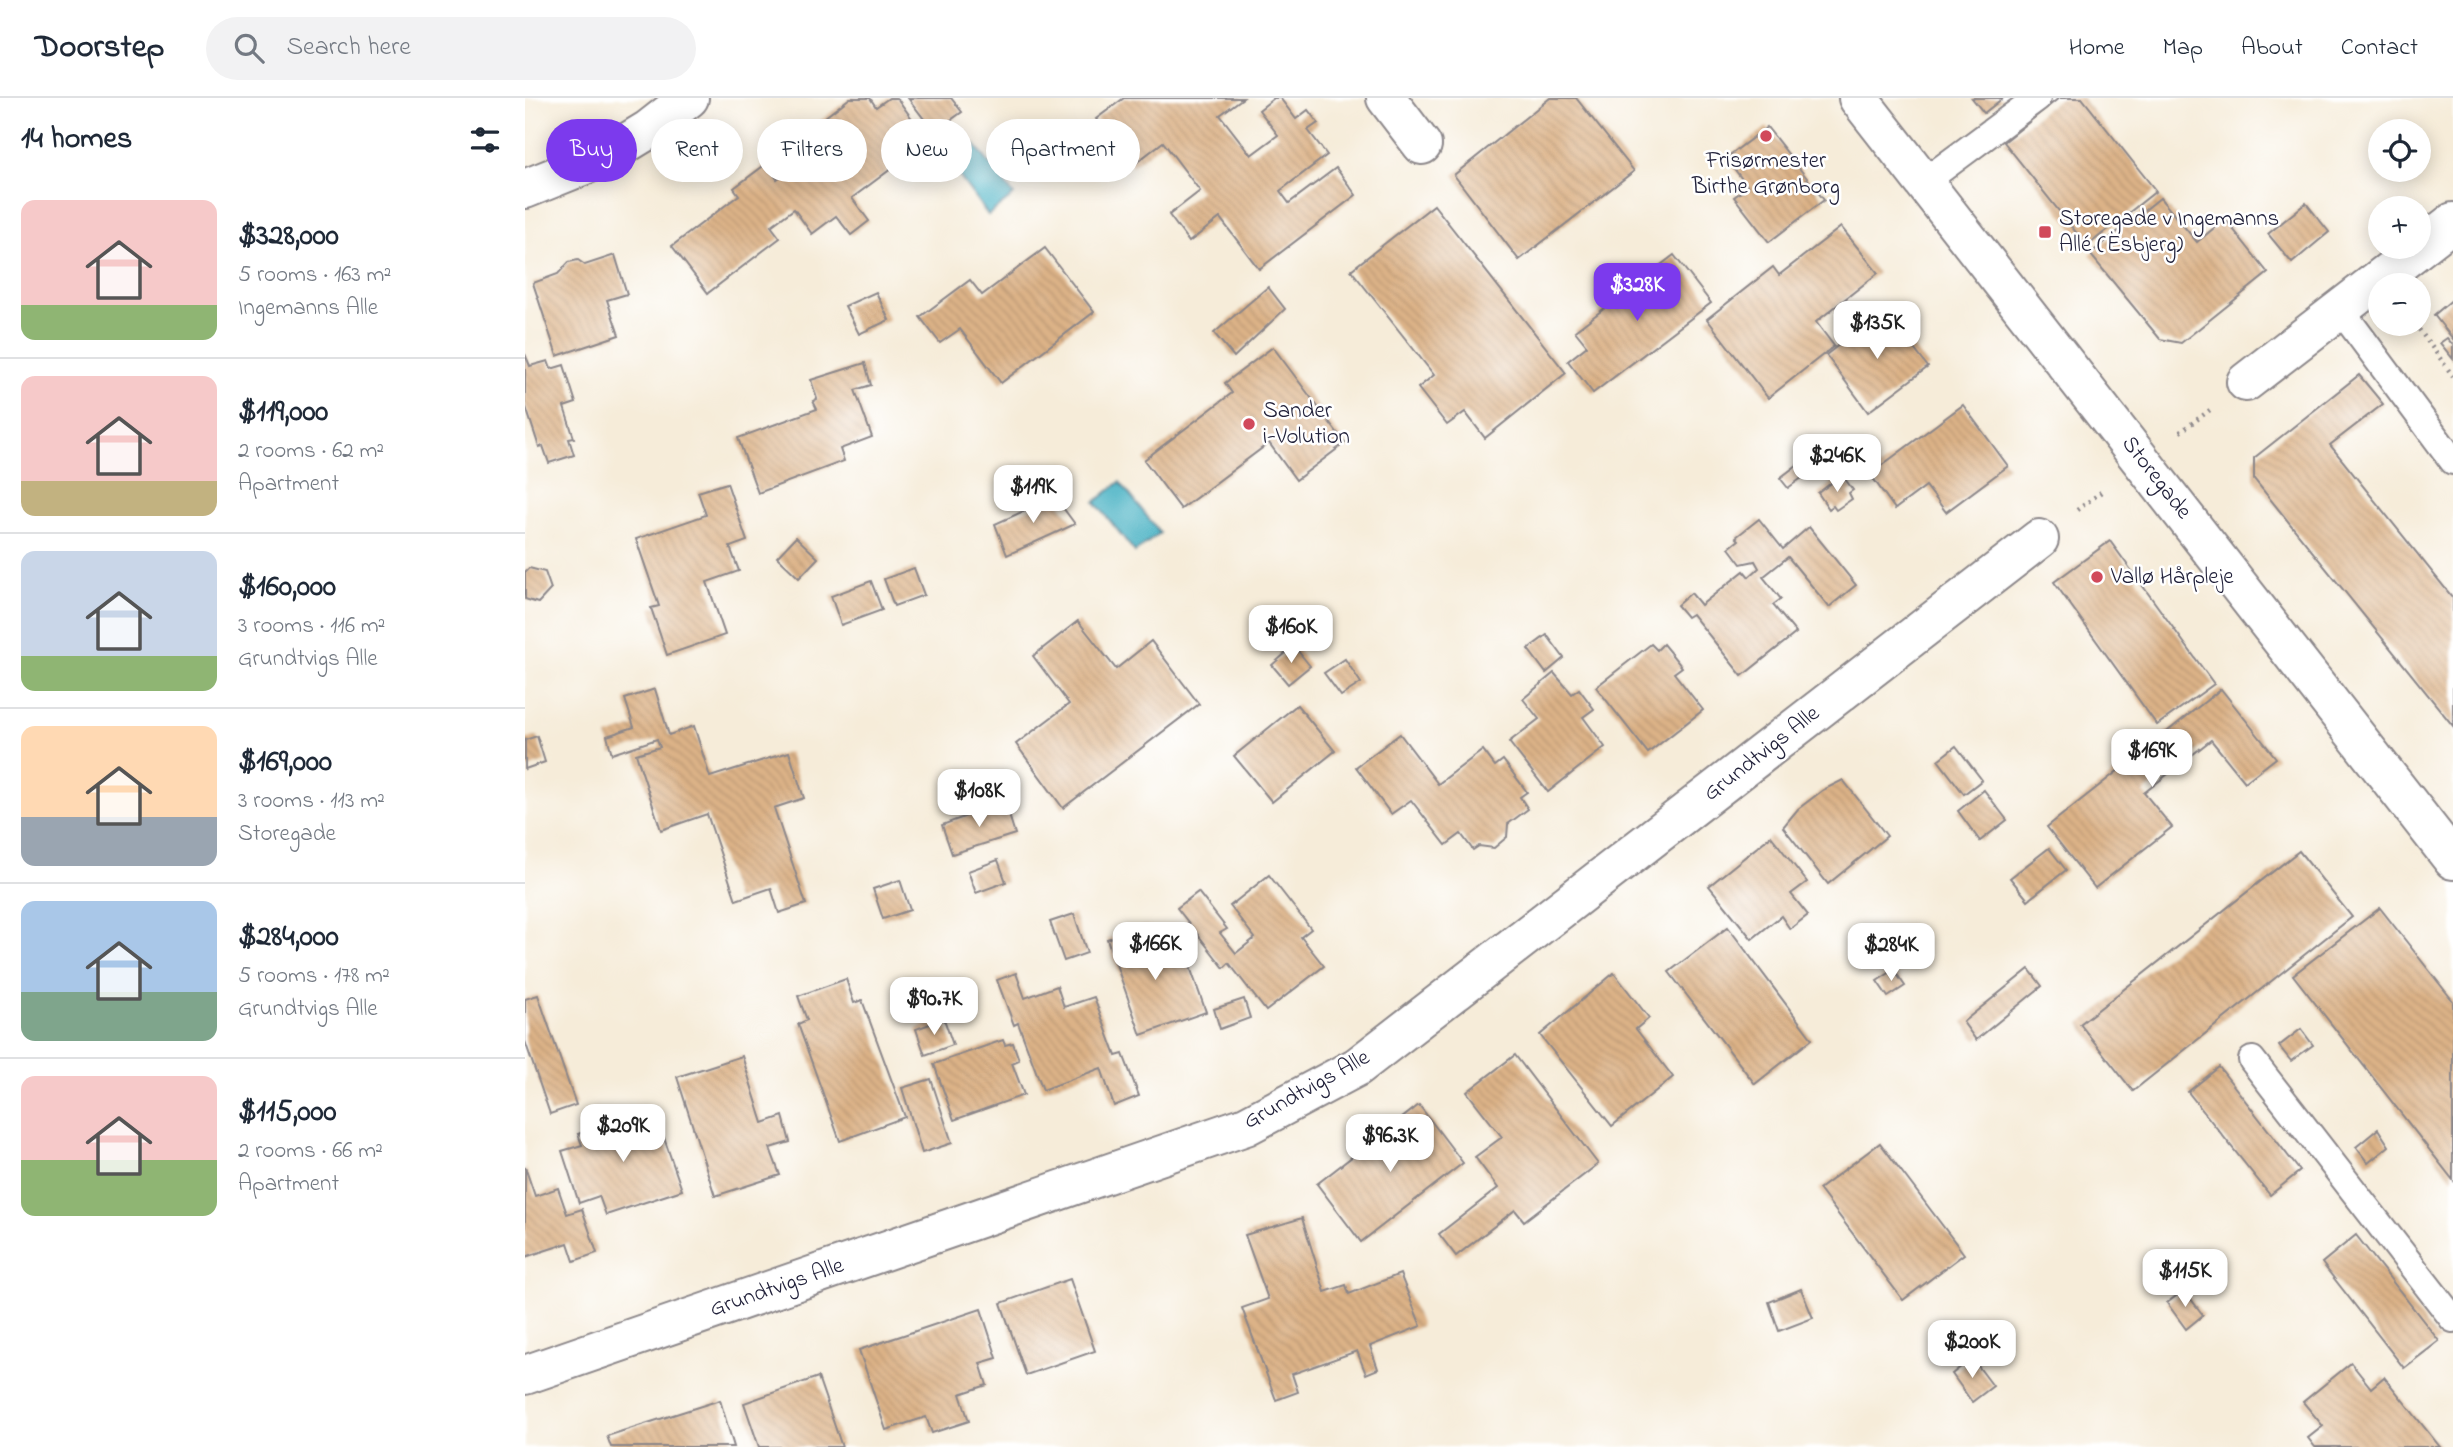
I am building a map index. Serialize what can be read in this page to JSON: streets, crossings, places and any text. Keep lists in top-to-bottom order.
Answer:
{
  "streets": {
    "street": ["Storegade", "Grundtvigs Alle"]
  },
  "places": {
    "other": ["Frisørmester Birthe Grønborg", "Sander i-Volution", "Vallø Hårpleje"],
    "transit": ["Storegade v Ingemanns Allé (Esbjerg)"]
  },
  "page": {
    "header": "Doorstep",
    "search": "Search here",
    "nav": [
      "Home",
      "Map",
      "About",
      "Contact"
    ],
    "heading": "14 homes",
    "map_buttons": ["+", "−"],
    "chip": [
      "Buy",
      "Rent",
      "Filters",
      "New",
      "Apartment"
    ],
    "list": [
      {
        "name": "$328,000",
        "note": "5 rooms · 163 m² · Ingemanns Alle"
      },
      {
        "name": "$119,000",
        "note": "2 rooms · 62 m² · Apartment"
      },
      {
        "name": "$160,000",
        "note": "3 rooms · 116 m² · Grundtvigs Alle"
      },
      {
        "name": "$169,000",
        "note": "3 rooms · 113 m² · Storegade"
      },
      {
        "name": "$284,000",
        "note": "5 rooms · 178 m² · Grundtvigs Alle"
      },
      {
        "name": "$115,000",
        "note": "2 rooms · 66 m² · Apartment"
      }
    ],
    "price": [
      "$328K",
      "$135K",
      "$246K",
      "$119K",
      "$160K",
      "$169K",
      "$108K",
      "$166K",
      "$284K",
      "$90.7K",
      "$209K",
      "$96.3K",
      "$115K",
      "$200K"
    ]
  }
}
